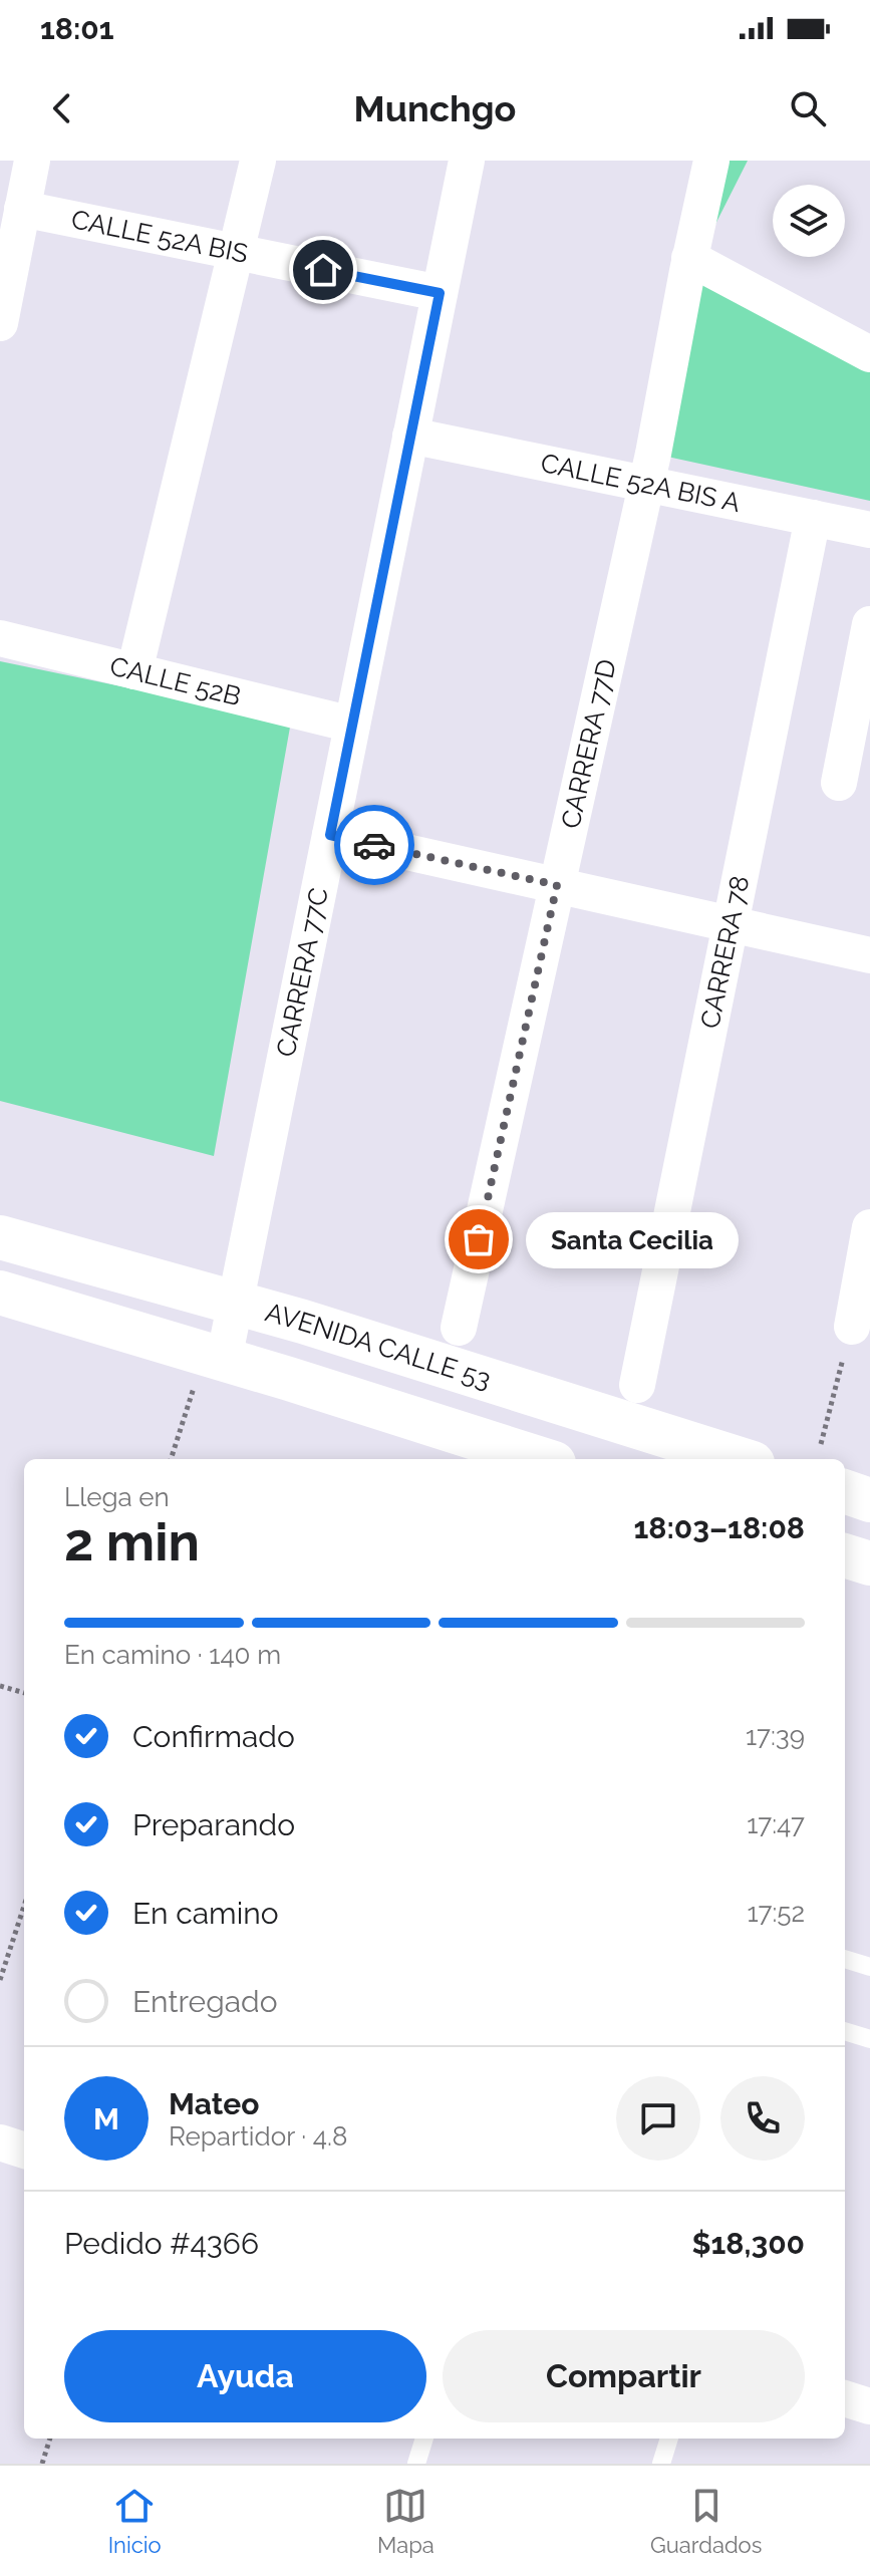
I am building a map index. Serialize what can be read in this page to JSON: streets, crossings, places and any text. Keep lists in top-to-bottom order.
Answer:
{
  "streets": {
    "street": [
      "CALLE 52A BIS",
      "CALLE 52A BIS A",
      "CALLE 52B",
      "CARRERA 77D",
      "CARRERA 78",
      "CARRERA 77C",
      "AVENIDA CALLE 53"
    ]
  },
  "crossings": [
    ["CALLE 52A BIS", "CARRERA 77C"],
    ["CALLE 52A BIS A", "CARRERA 77D"],
    ["CALLE 52A BIS A", "CARRERA 78"],
    ["CALLE 52A BIS A", "CARRERA 77C"],
    ["CALLE 52B", "CARRERA 77C"],
    ["CARRERA 77C", "AVENIDA CALLE 53"]
  ],
  "places": ["Santa Cecilia"],
  "page": {
    "status": "18:01",
    "header": "Munchgo",
    "bubble": "Santa Cecilia",
    "heading": ["2 min", "Llega en", "18:03–18:08"],
    "panel": [
      "Mateo",
      "Repartidor · 4.8",
      "Pedido #4366",
      "$18,300"
    ],
    "bar": "En camino · 140 m",
    "list": [
      ["Confirmado", "17:39"],
      ["Preparando", "17:47"],
      ["En camino", "17:52"],
      "Entregado"
    ],
    "round": "M",
    "buttons": ["Ayuda", "Compartir"],
    "tabs": ["Inicio", "Mapa", "Guardados"]
  }
}
